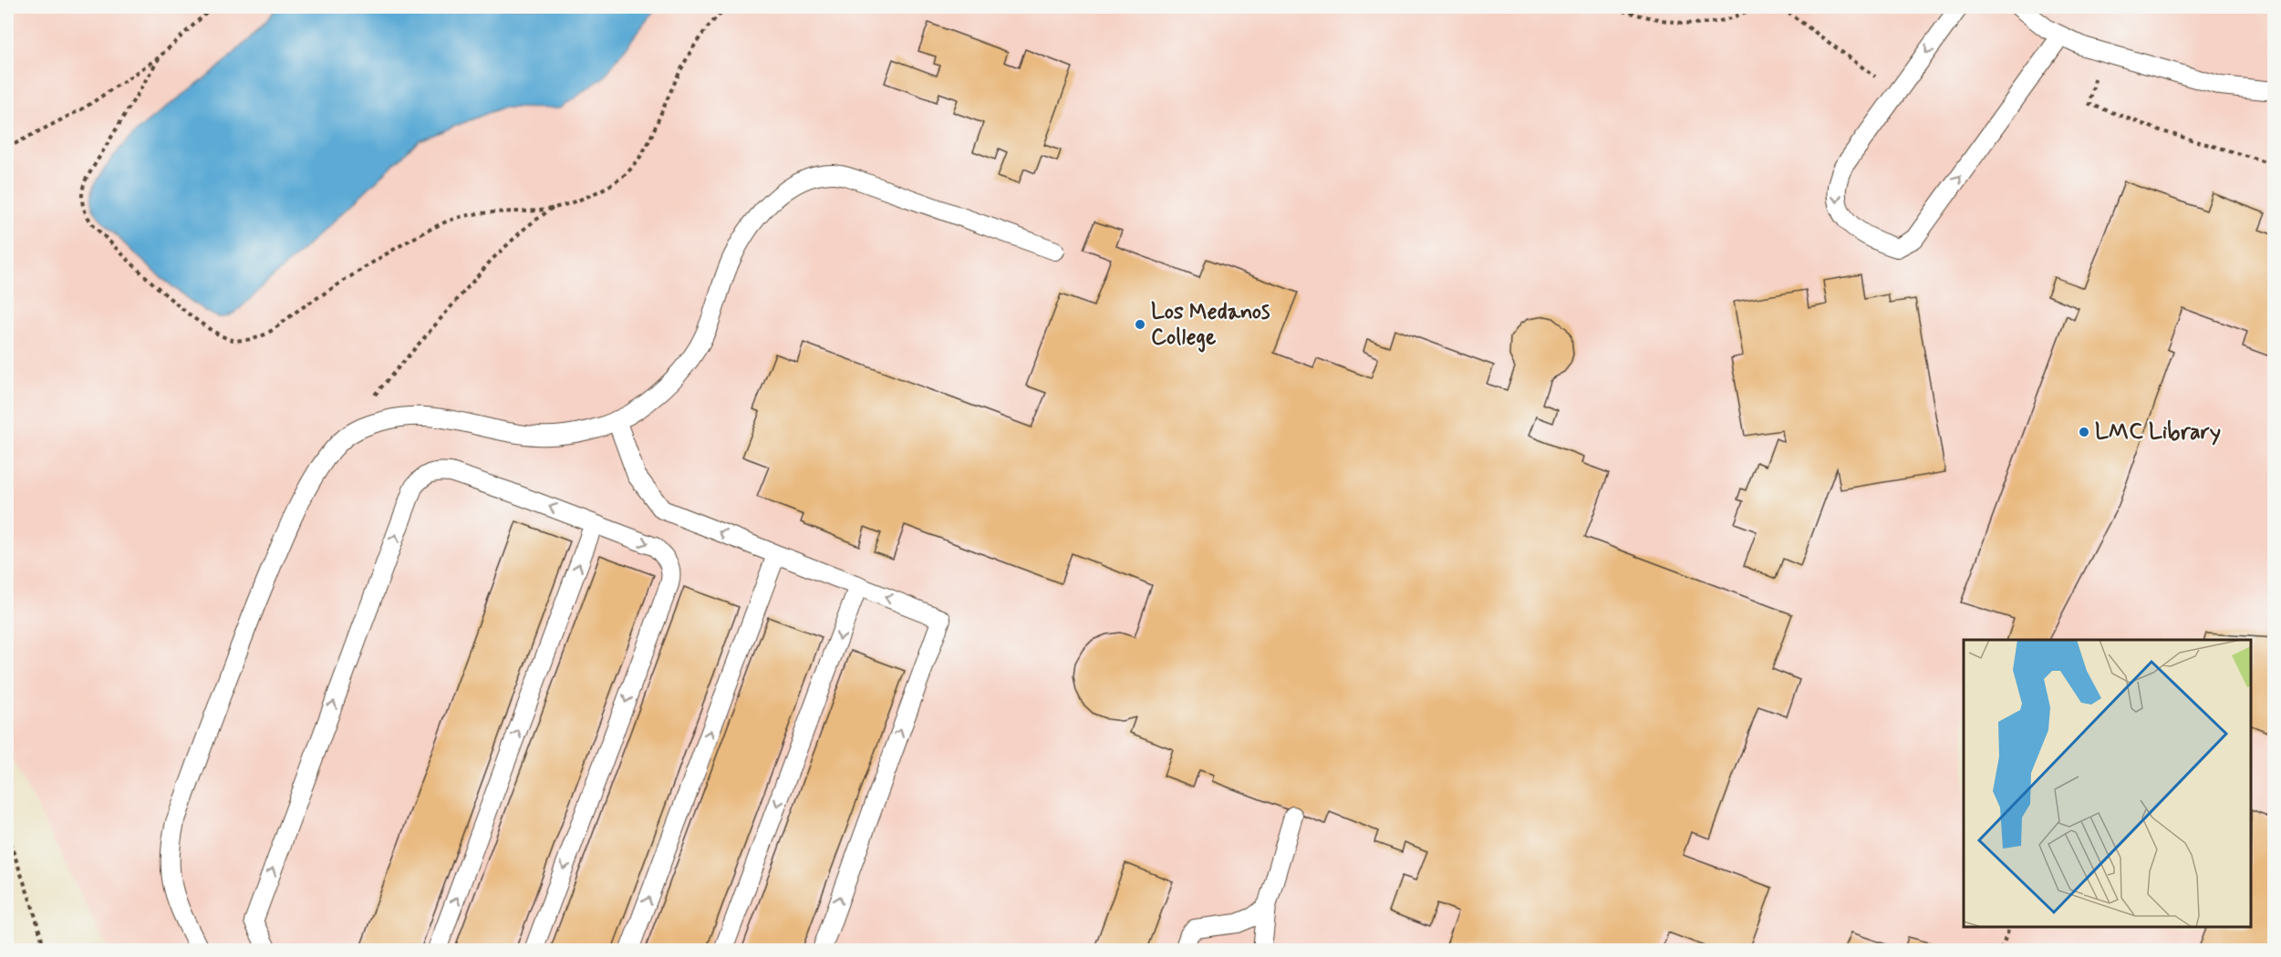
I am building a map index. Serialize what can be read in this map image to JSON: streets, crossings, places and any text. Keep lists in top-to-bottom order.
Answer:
{
  "places": ["Los Medanos College", "LMC Library"]
}
